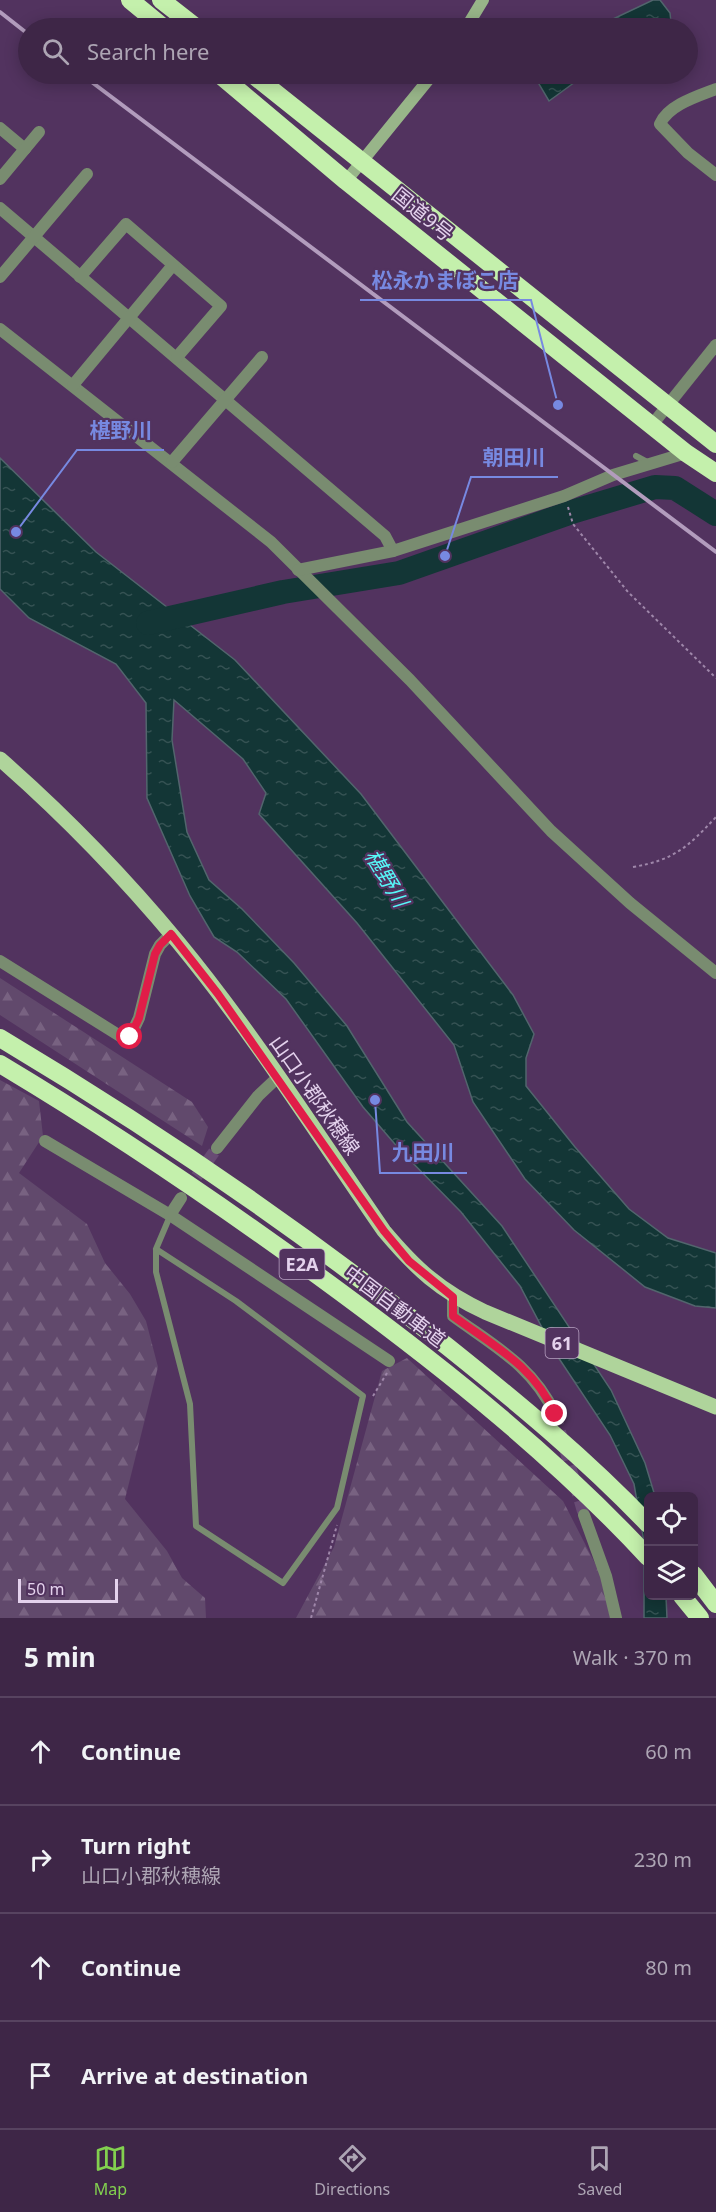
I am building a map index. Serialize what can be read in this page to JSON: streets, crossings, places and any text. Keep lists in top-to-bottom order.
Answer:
{
  "streets": {
    "highway": ["国道9号", "E2A", "中国自動車道"],
    "main road": ["山口小郡秋穂線", "61"]
  },
  "water": ["椹野川"],
  "places": [
    "松永かまぼこ店",
    "椹野川",
    "朝田川",
    "九田川"
  ],
  "scale_bar": "50 m",
  "page": {
    "search": "Search here",
    "scale": "50 m",
    "heading": ["5 min", "Walk · 370 m"],
    "list": [
      ["Continue", "60 m"],
      ["Turn right", "山口小郡秋穂線", "230 m"],
      ["Continue", "80 m"],
      "Arrive at destination"
    ],
    "nav": ["Map", "Directions", "Saved"]
  }
}
